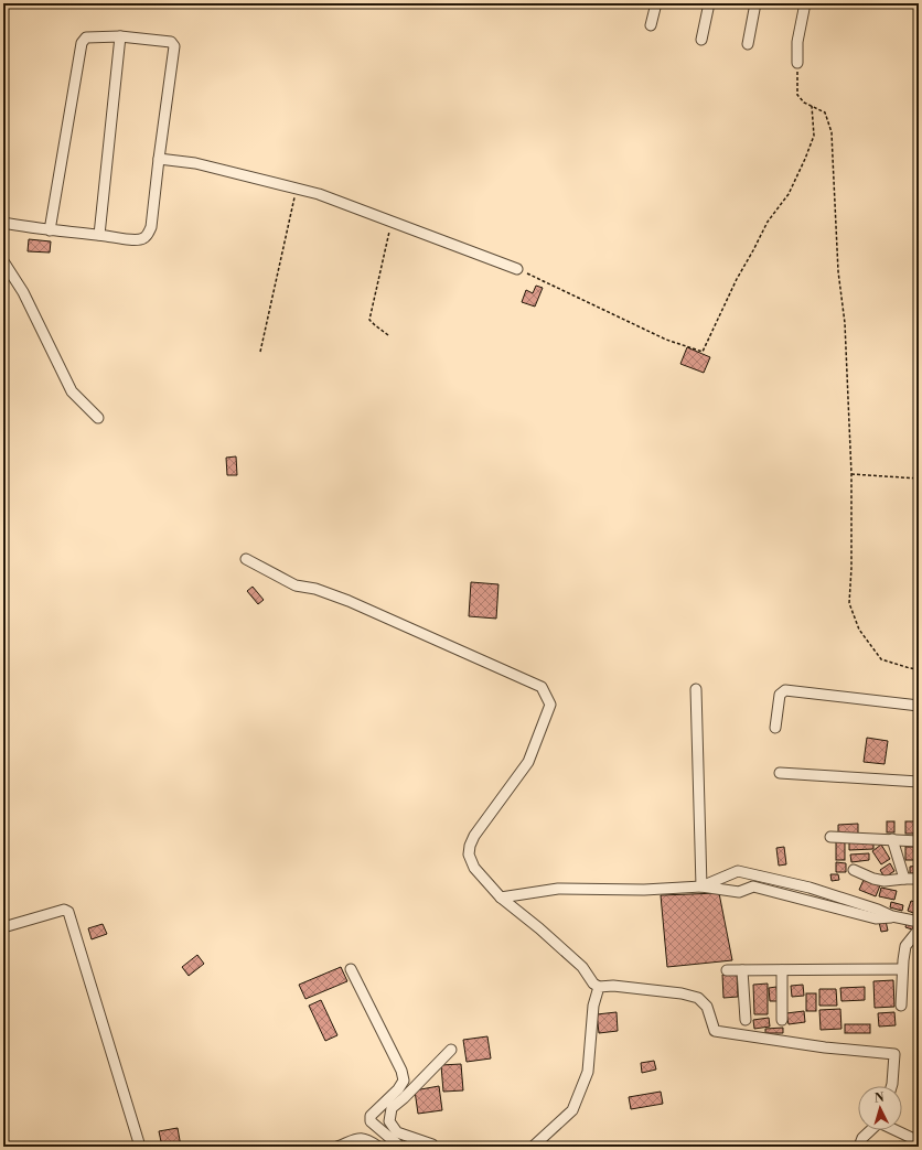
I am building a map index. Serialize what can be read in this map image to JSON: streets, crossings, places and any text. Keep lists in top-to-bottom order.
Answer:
{
  "north": "top"
}
